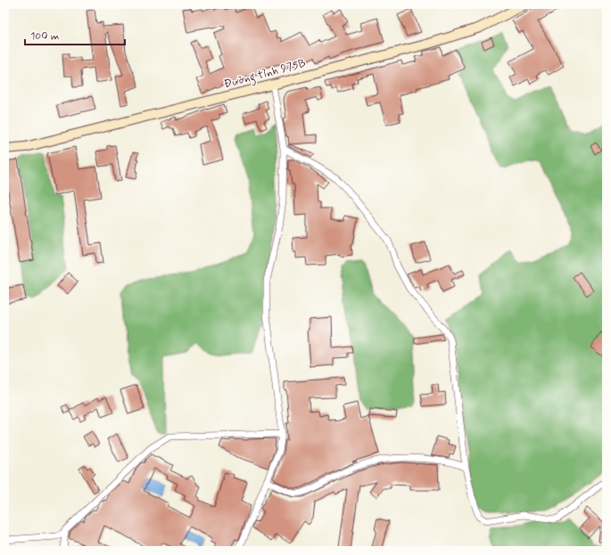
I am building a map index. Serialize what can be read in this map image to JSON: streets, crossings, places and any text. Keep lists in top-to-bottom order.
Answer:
{
  "streets": {
    "main road": ["Đường tỉnh 975B"]
  },
  "scale_bar": "100 m"
}
